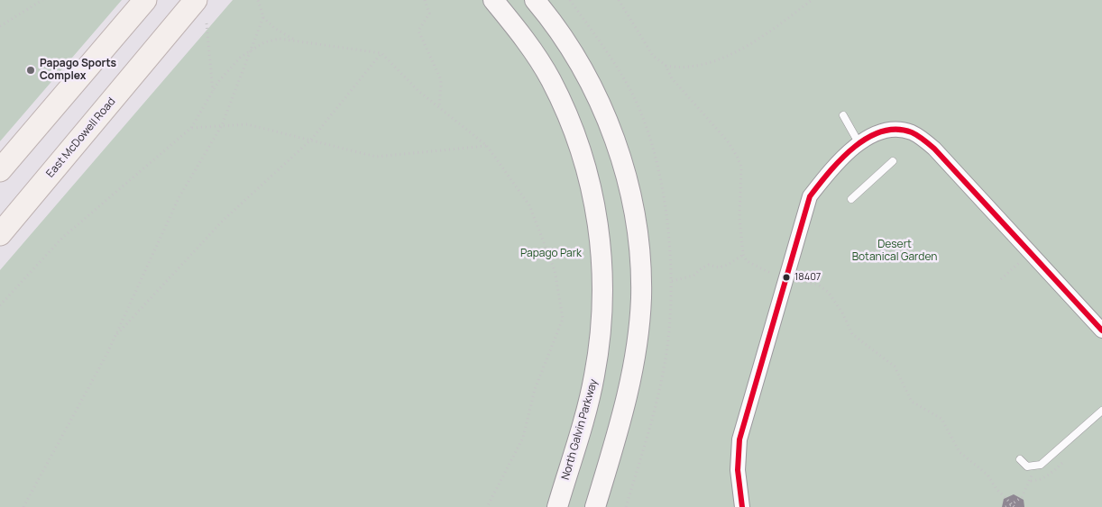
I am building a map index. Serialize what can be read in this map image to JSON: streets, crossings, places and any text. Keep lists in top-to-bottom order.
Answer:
{
  "streets": {
    "main road": ["East McDowell Road", "North Galvin Parkway"]
  },
  "parks": ["Desert Botanical Garden", "Papago Park"],
  "places": ["Papago Sports Complex", "18407"]
}
